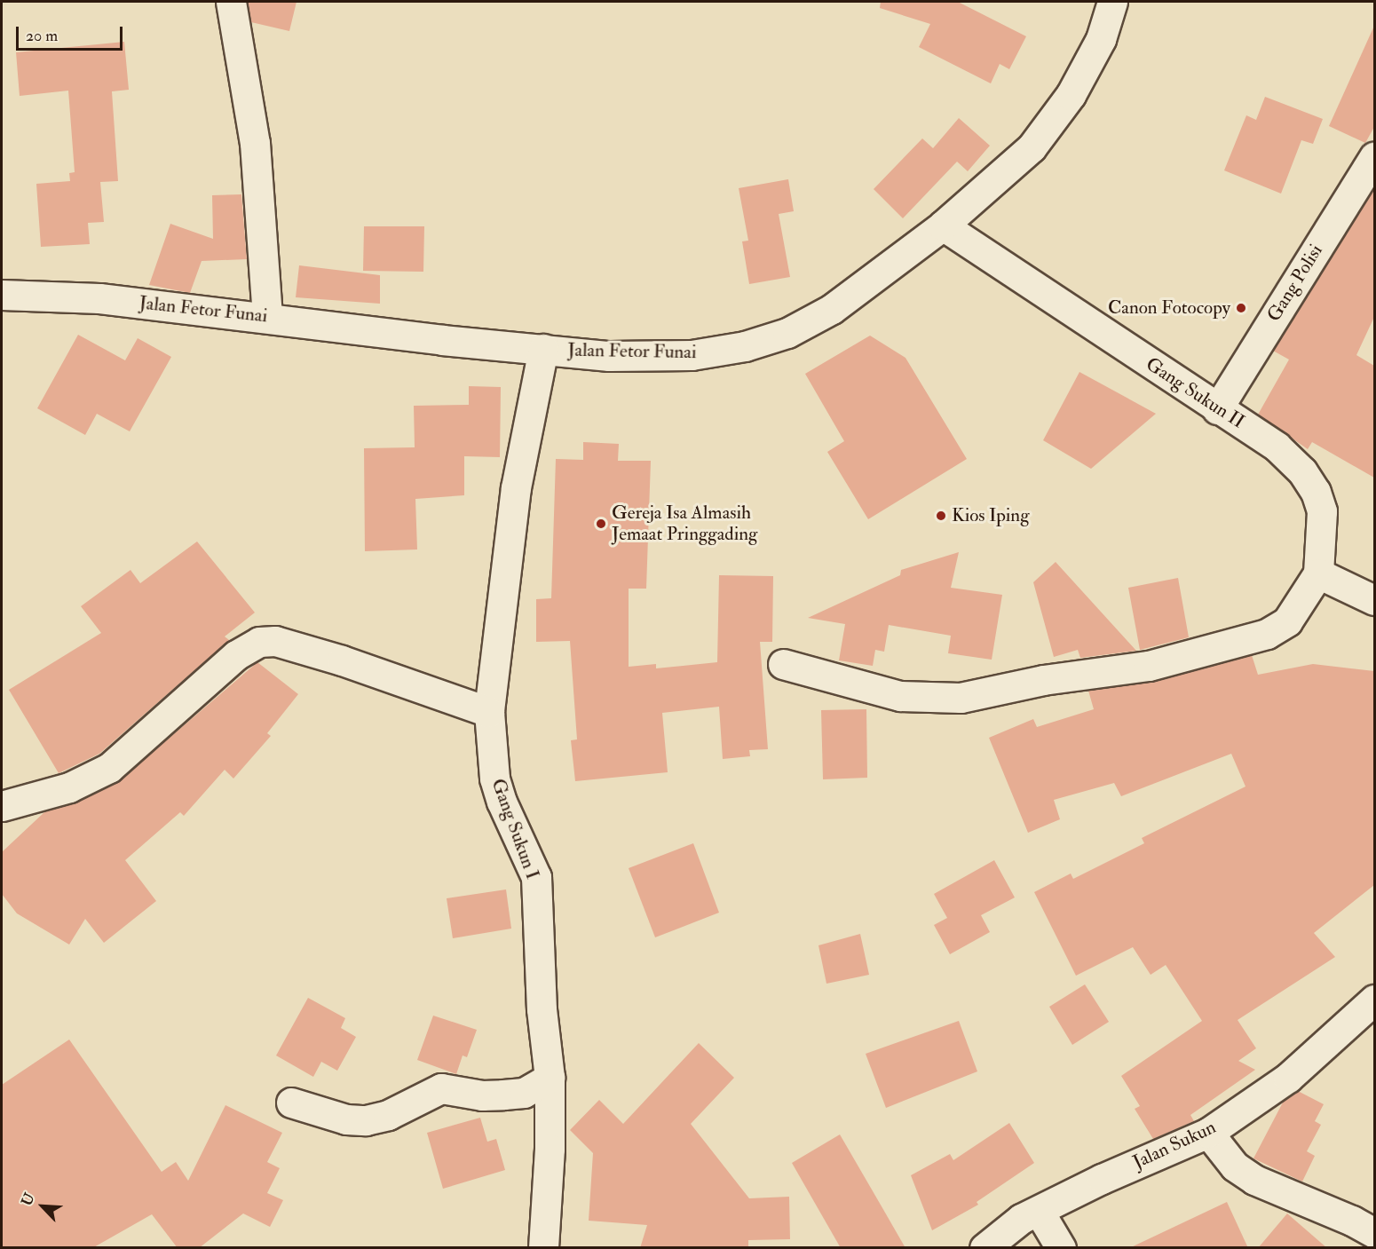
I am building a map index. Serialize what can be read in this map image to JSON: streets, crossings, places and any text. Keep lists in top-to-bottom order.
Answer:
{
  "streets": {
    "street": [
      "Gang Polisi",
      "Jalan Fetor Funai",
      "Gang Sukun II",
      "Gang Sukun I",
      "Jalan Sukun"
    ]
  },
  "crossings": [
    ["Gang Polisi", "Gang Sukun II"],
    ["Jalan Fetor Funai", "Gang Sukun II"],
    ["Jalan Fetor Funai", "Gang Sukun I"]
  ],
  "places": ["Canon Fotocopy", "Kios Iping", "Gereja Isa Almasih Jemaat Pringgading"],
  "scale_bar": "20 m",
  "north": "top left"
}
